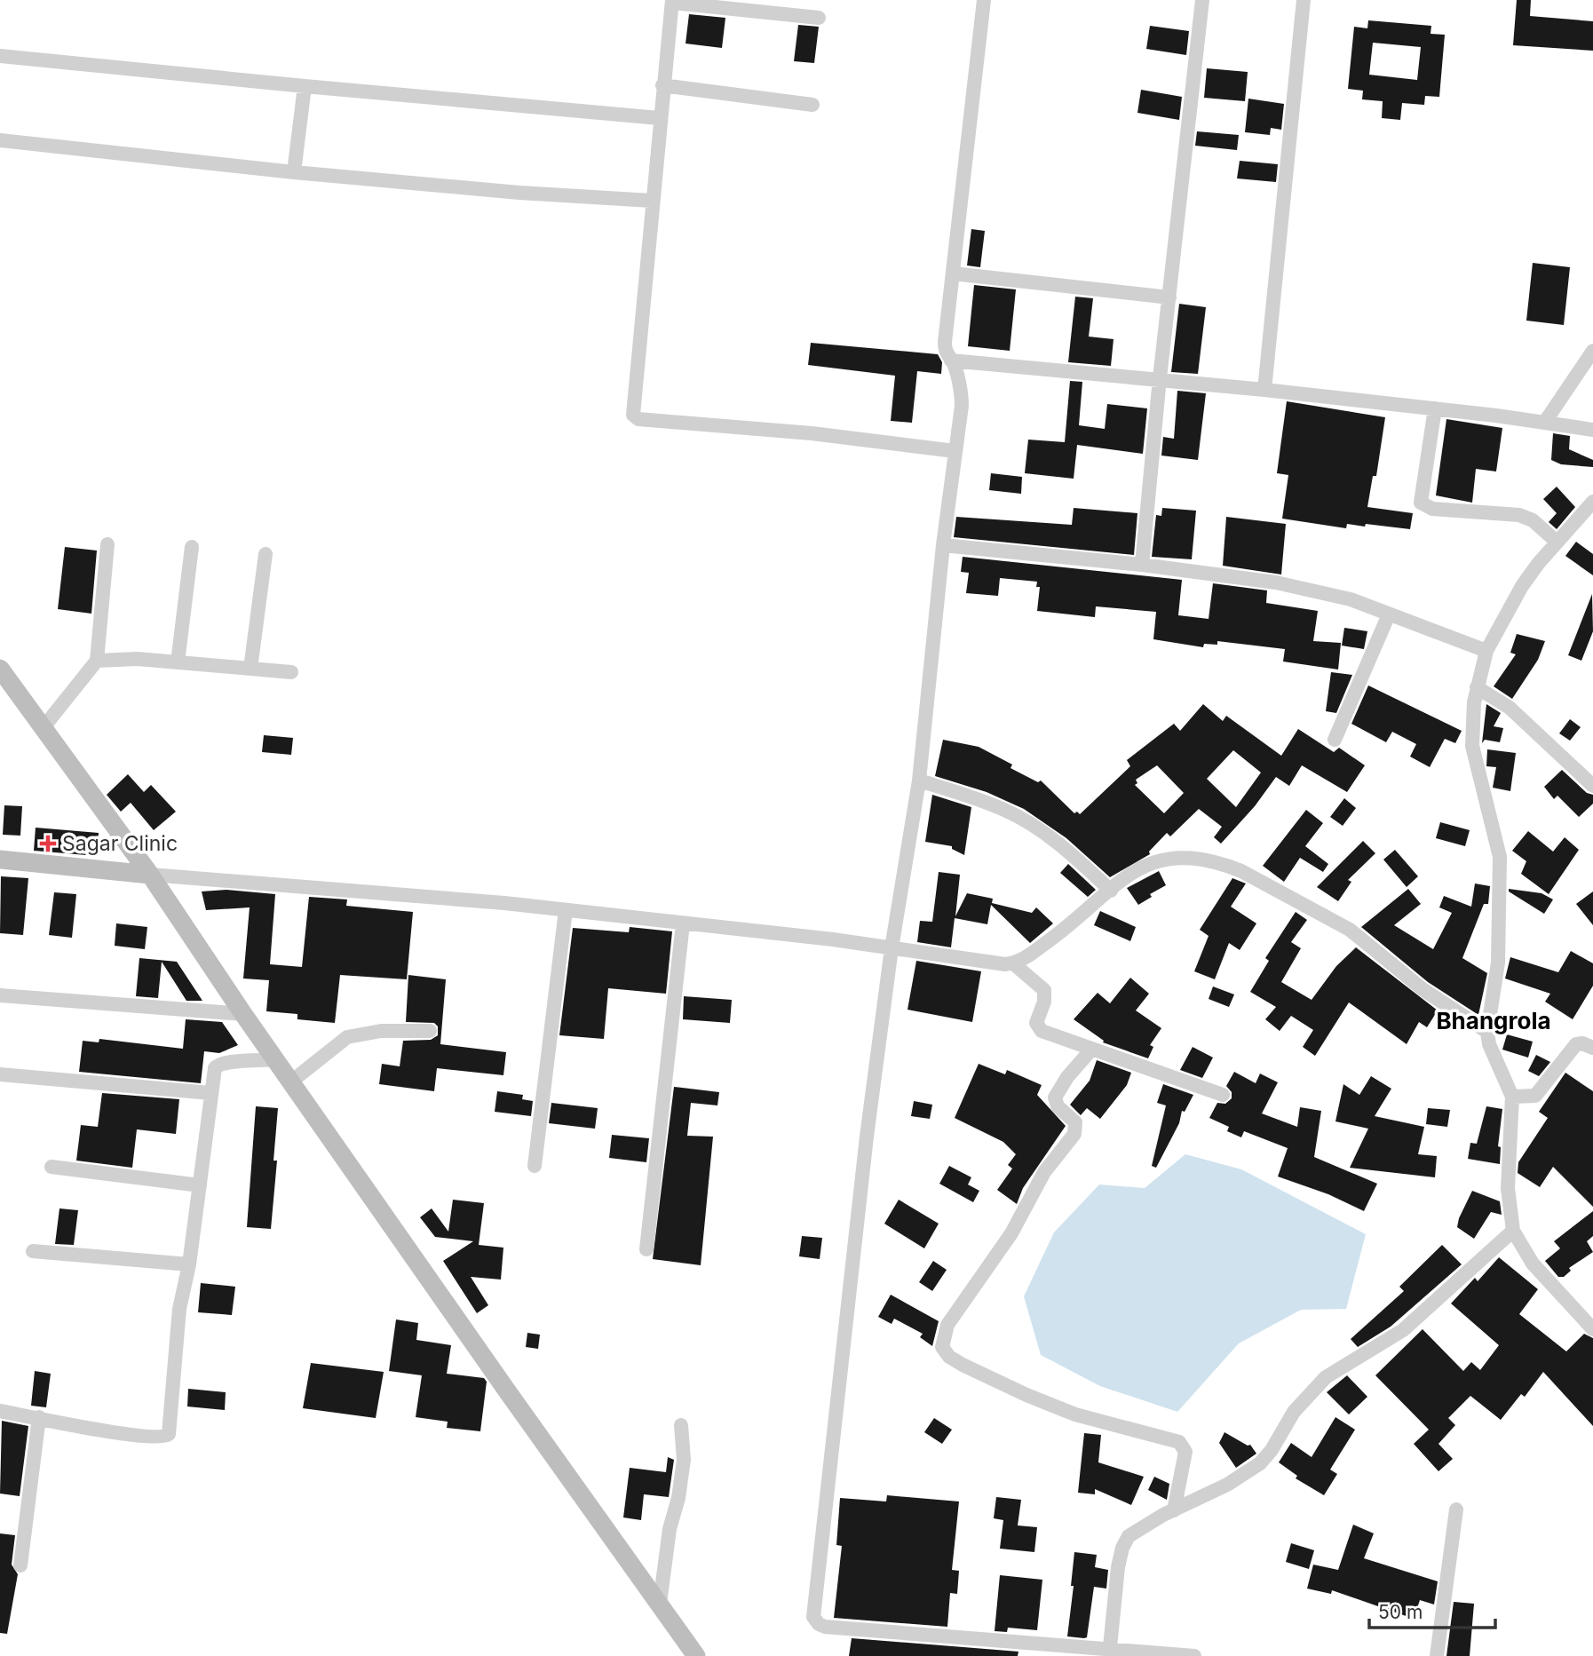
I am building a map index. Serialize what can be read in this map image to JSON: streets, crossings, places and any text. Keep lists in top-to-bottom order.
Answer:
{
  "districts": ["Bhangrola"],
  "places": {
    "health": ["Sagar Clinic"]
  },
  "scale_bar": "50 m"
}
